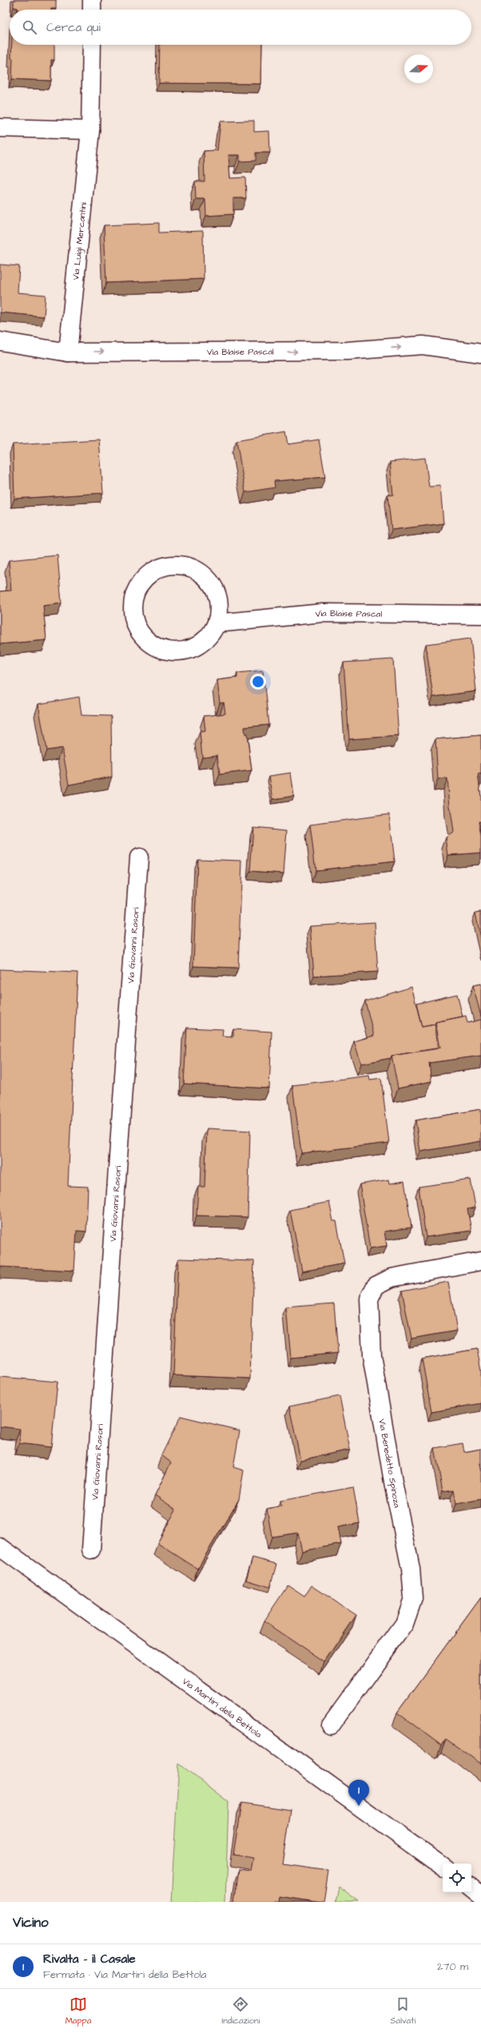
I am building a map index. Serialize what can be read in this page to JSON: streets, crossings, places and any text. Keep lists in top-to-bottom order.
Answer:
{
  "streets": {
    "street": [
      "Via Luigi Mercantini",
      "Via Blaise Pascal",
      "Via Giovanni Rasori",
      "Via Benedetto Spinoza",
      "Via Martiri della Bettola"
    ]
  },
  "crossings": [
    ["Via Luigi Mercantini", "Via Blaise Pascal"]
  ],
  "one_way": ["Via Blaise Pascal"],
  "north": "right",
  "page": {
    "search": "Cerca qui",
    "pins": "1",
    "heading": "Vicino",
    "list": [
      {
        "mark": "1",
        "name": "Rivalta - il Casale",
        "note": "Fermata · Via Martiri della Bettola",
        "value": "270 m"
      }
    ],
    "nav": ["Mappa", "Indicazioni", "Salvati"]
  }
}
